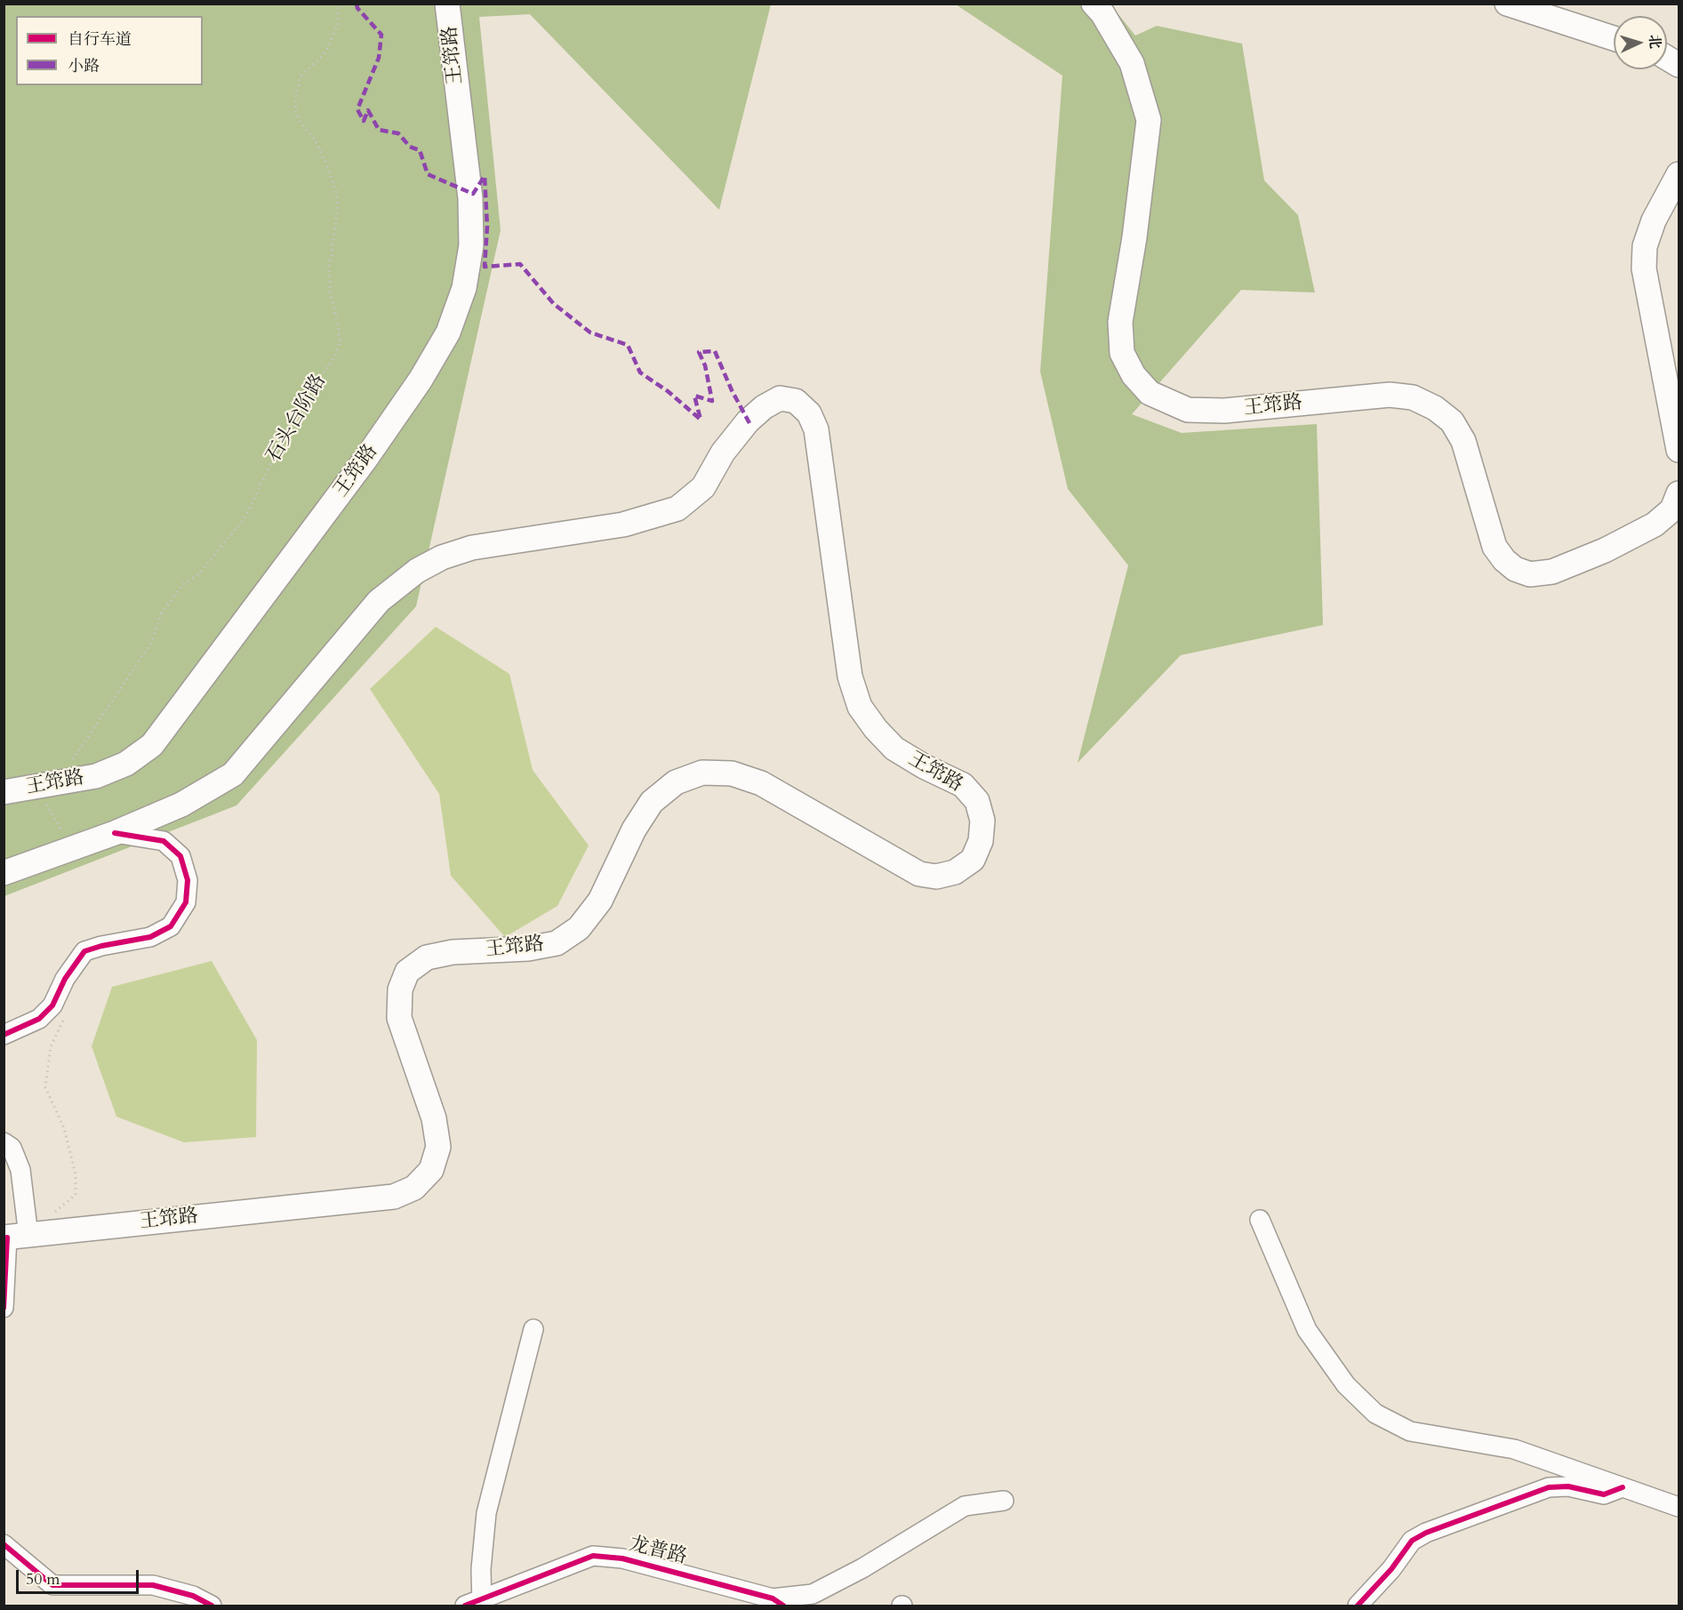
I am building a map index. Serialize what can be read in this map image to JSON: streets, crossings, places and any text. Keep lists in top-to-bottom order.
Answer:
{
  "streets": {
    "main road": ["王筇路"],
    "street": ["龙普路"],
    "path": ["石头台阶路"]
  },
  "legend": ["自行车道", "小路"],
  "scale_bar": "50 m",
  "north": "right"
}
